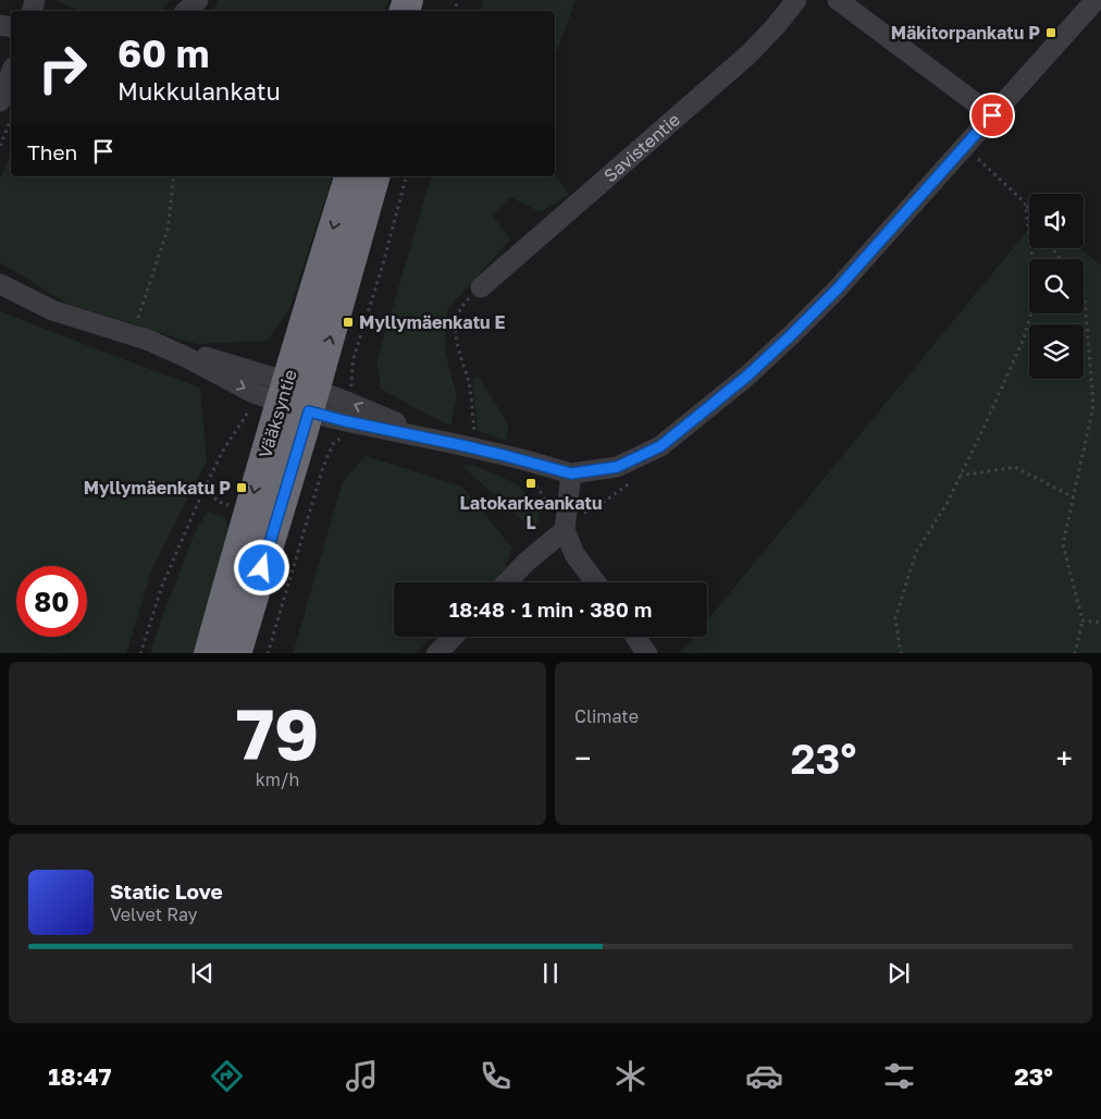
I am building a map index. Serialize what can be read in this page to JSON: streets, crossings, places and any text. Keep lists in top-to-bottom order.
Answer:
{
  "streets": {
    "highway": ["Vääksyntie"],
    "street": ["Savistentie"]
  },
  "places": {
    "transit": [
      "Mäkitorpankatu P",
      "Myllymäenkatu E",
      "Latokarkeankatu L",
      "Myllymäenkatu P"
    ]
  },
  "page": {
    "turn": ["60 m", "Mukkulankatu"],
    "then": "Then",
    "limit": "80",
    "trip": "18:48 · 1 min · 380 m",
    "tile": [
      ["79", "km/h"],
      "Climate"
    ],
    "heat": ["−", "23°", "+"],
    "song": ["Static Love", "Velvet Ray"],
    "tabs": ["18:47", "23°"]
  }
}
